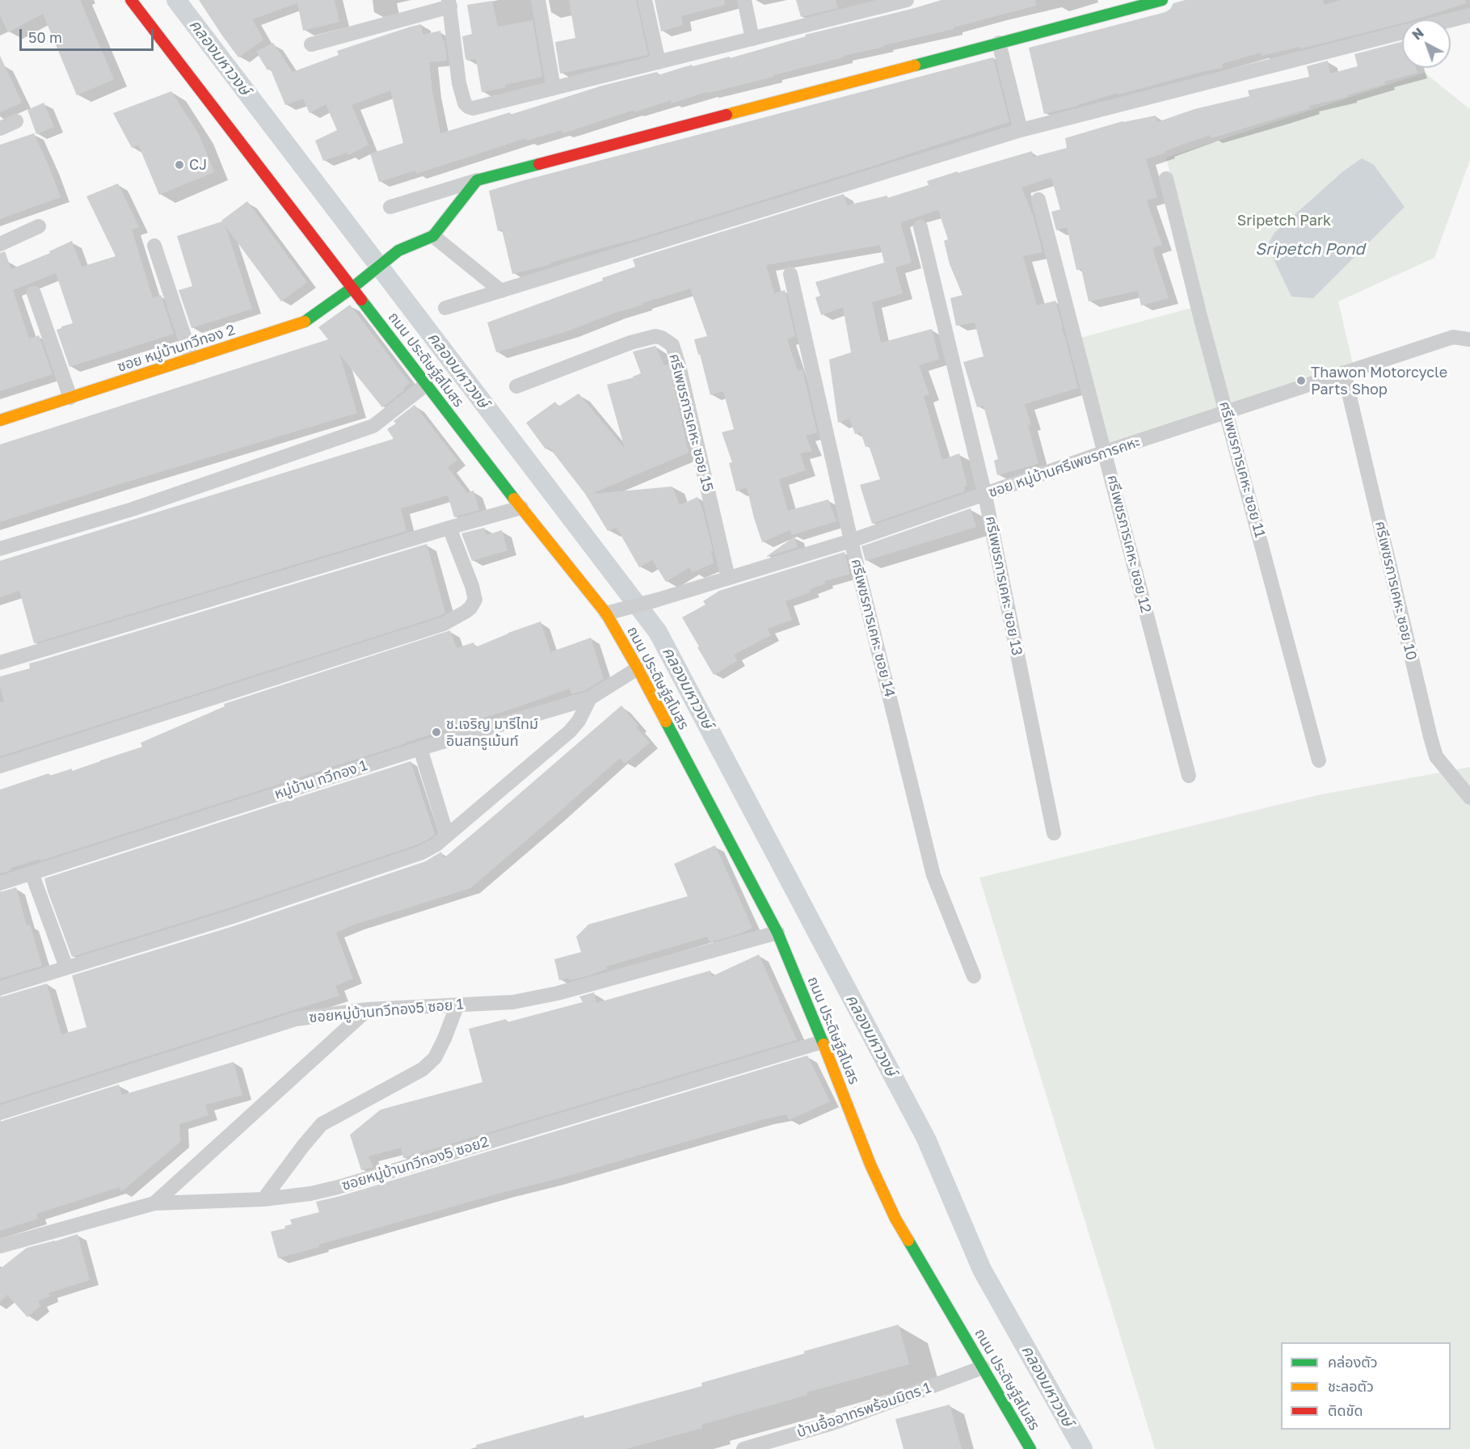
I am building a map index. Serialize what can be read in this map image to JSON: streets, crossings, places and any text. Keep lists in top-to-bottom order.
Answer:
{
  "streets": {
    "street": [
      "ซอย หมู่บ้านทวีทอง 2",
      "ถนน ประดิษฐ์สโมสร",
      "ศรีเพชรการเคหะ ซอย 15",
      "ซอย หมู่บ้านศรีเพชรการคหะ",
      "ศรีเพชรการเคหะ ซอย 11",
      "ศรีเพชรการเคหะ ซอย 12",
      "ศรีเพชรการเคหะ ซอย 13",
      "ศรีเพชรการเคหะ ซอย 10",
      "ศรีเพชรการเคหะ ซอย 14",
      "หมู่บ้าน ทวีทอง 1",
      "ซอยหมู่บ้านทวีทอง5 ซอย 1",
      "ซอยหมู่บ้านทวีทอง5 ซอย2",
      "บ้านอื้ออาทรพร้อมมิตร 1"
    ]
  },
  "crossings": [
    ["ซอย หมู่บ้านทวีทอง 2", "ถนน ประดิษฐ์สโมสร"],
    ["ถนน ประดิษฐ์สโมสร", "ซอย หมู่บ้านศรีเพชรการคหะ"],
    ["ถนน ประดิษฐ์สโมสร", "หมู่บ้าน ทวีทอง 1"],
    ["ถนน ประดิษฐ์สโมสร", "ซอยหมู่บ้านทวีทอง5 ซอย 1"],
    ["ถนน ประดิษฐ์สโมสร", "ซอยหมู่บ้านทวีทอง5 ซอย2"],
    ["ถนน ประดิษฐ์สโมสร", "บ้านอื้ออาทรพร้อมมิตร 1"],
    ["ศรีเพชรการเคหะ ซอย 15", "ซอย หมู่บ้านศรีเพชรการคหะ"],
    ["ซอย หมู่บ้านศรีเพชรการคหะ", "ศรีเพชรการเคหะ ซอย 11"],
    ["ซอย หมู่บ้านศรีเพชรการคหะ", "ศรีเพชรการเคหะ ซอย 12"],
    ["ซอย หมู่บ้านศรีเพชรการคหะ", "ศรีเพชรการเคหะ ซอย 13"],
    ["ซอย หมู่บ้านศรีเพชรการคหะ", "ศรีเพชรการเคหะ ซอย 10"],
    ["ซอย หมู่บ้านศรีเพชรการคหะ", "ศรีเพชรการเคหะ ซอย 14"]
  ],
  "water": ["คลองมหาวงษ์", "Sripetch Pond"],
  "parks": ["Sripetch Park"],
  "places": ["CJ", "Thawon Motorcycle Parts Shop", "ช.เจริญ มารีไทม์ อินสทรูเม้นท์"],
  "legend": ["คล่องตัว", "ชะลอตัว", "ติดขัด"],
  "scale_bar": "50 m",
  "north": "top left"
}
